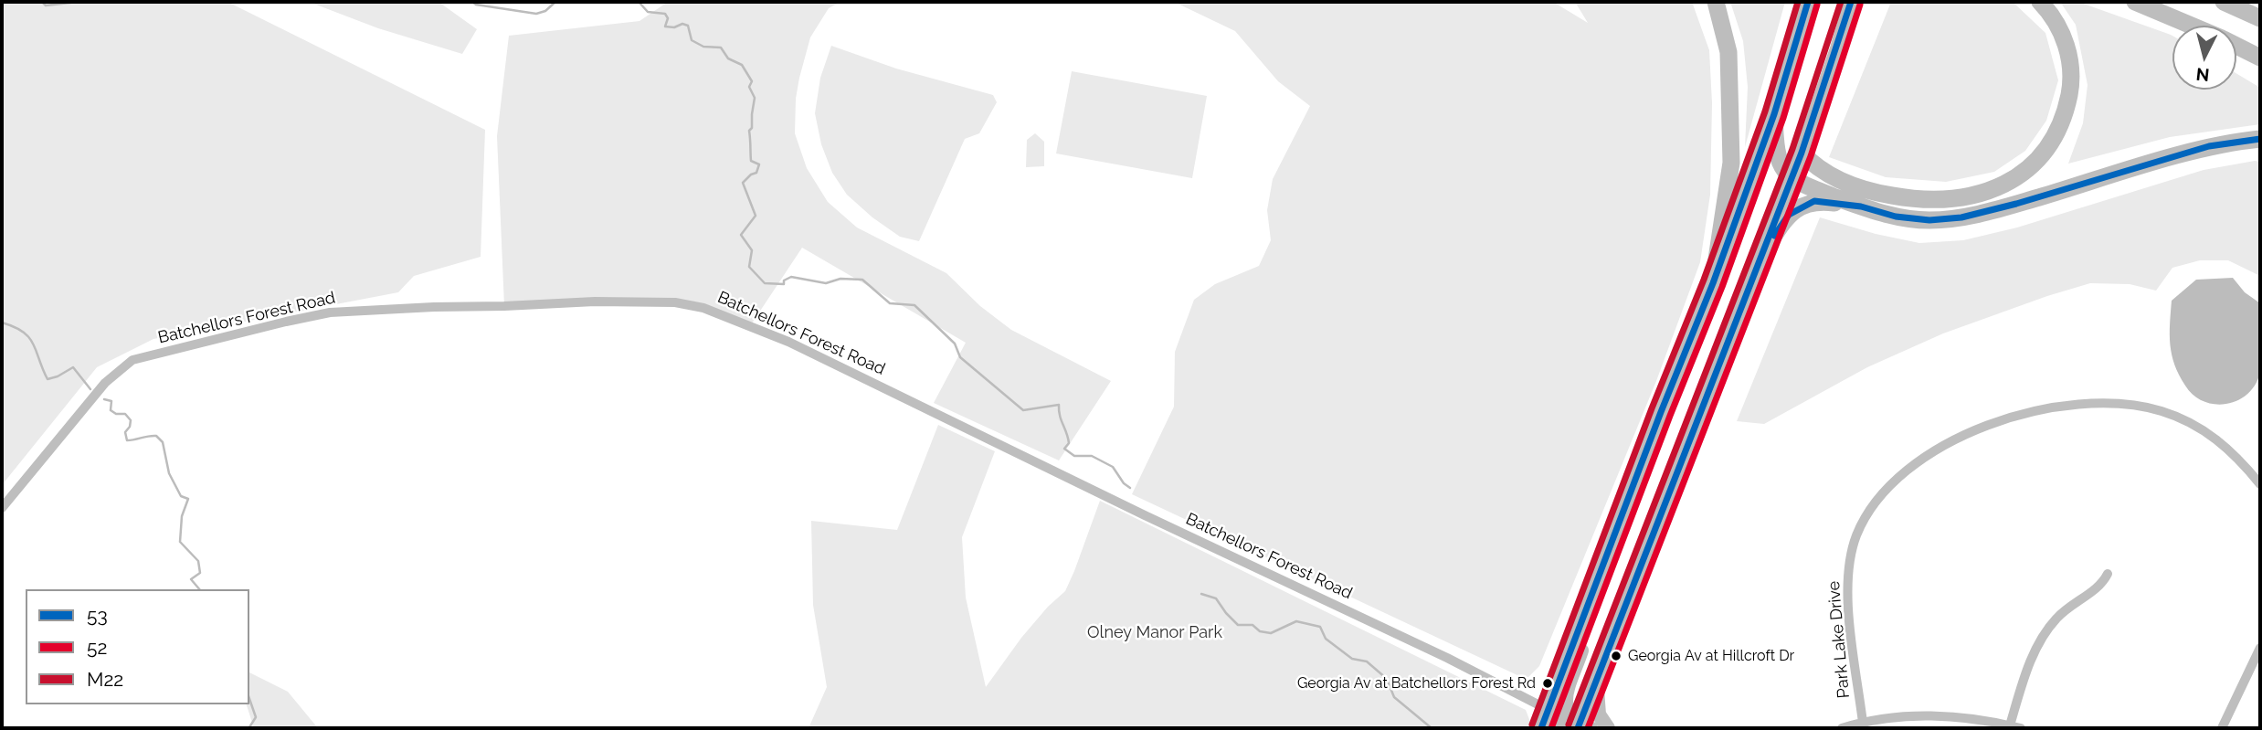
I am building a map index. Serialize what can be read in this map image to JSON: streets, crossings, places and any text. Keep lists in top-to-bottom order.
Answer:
{
  "streets": {
    "street": ["Batchellors Forest Road", "Park Lake Drive"]
  },
  "parks": ["Olney Manor Park"],
  "places": ["Georgia Av at Hillcroft Dr", "Georgia Av at Batchellors Forest Rd"],
  "lines": ["transit line 53", "transit line M22", "transit line 52"],
  "legend": ["53", "52", "M22"],
  "north": "bottom"
}
